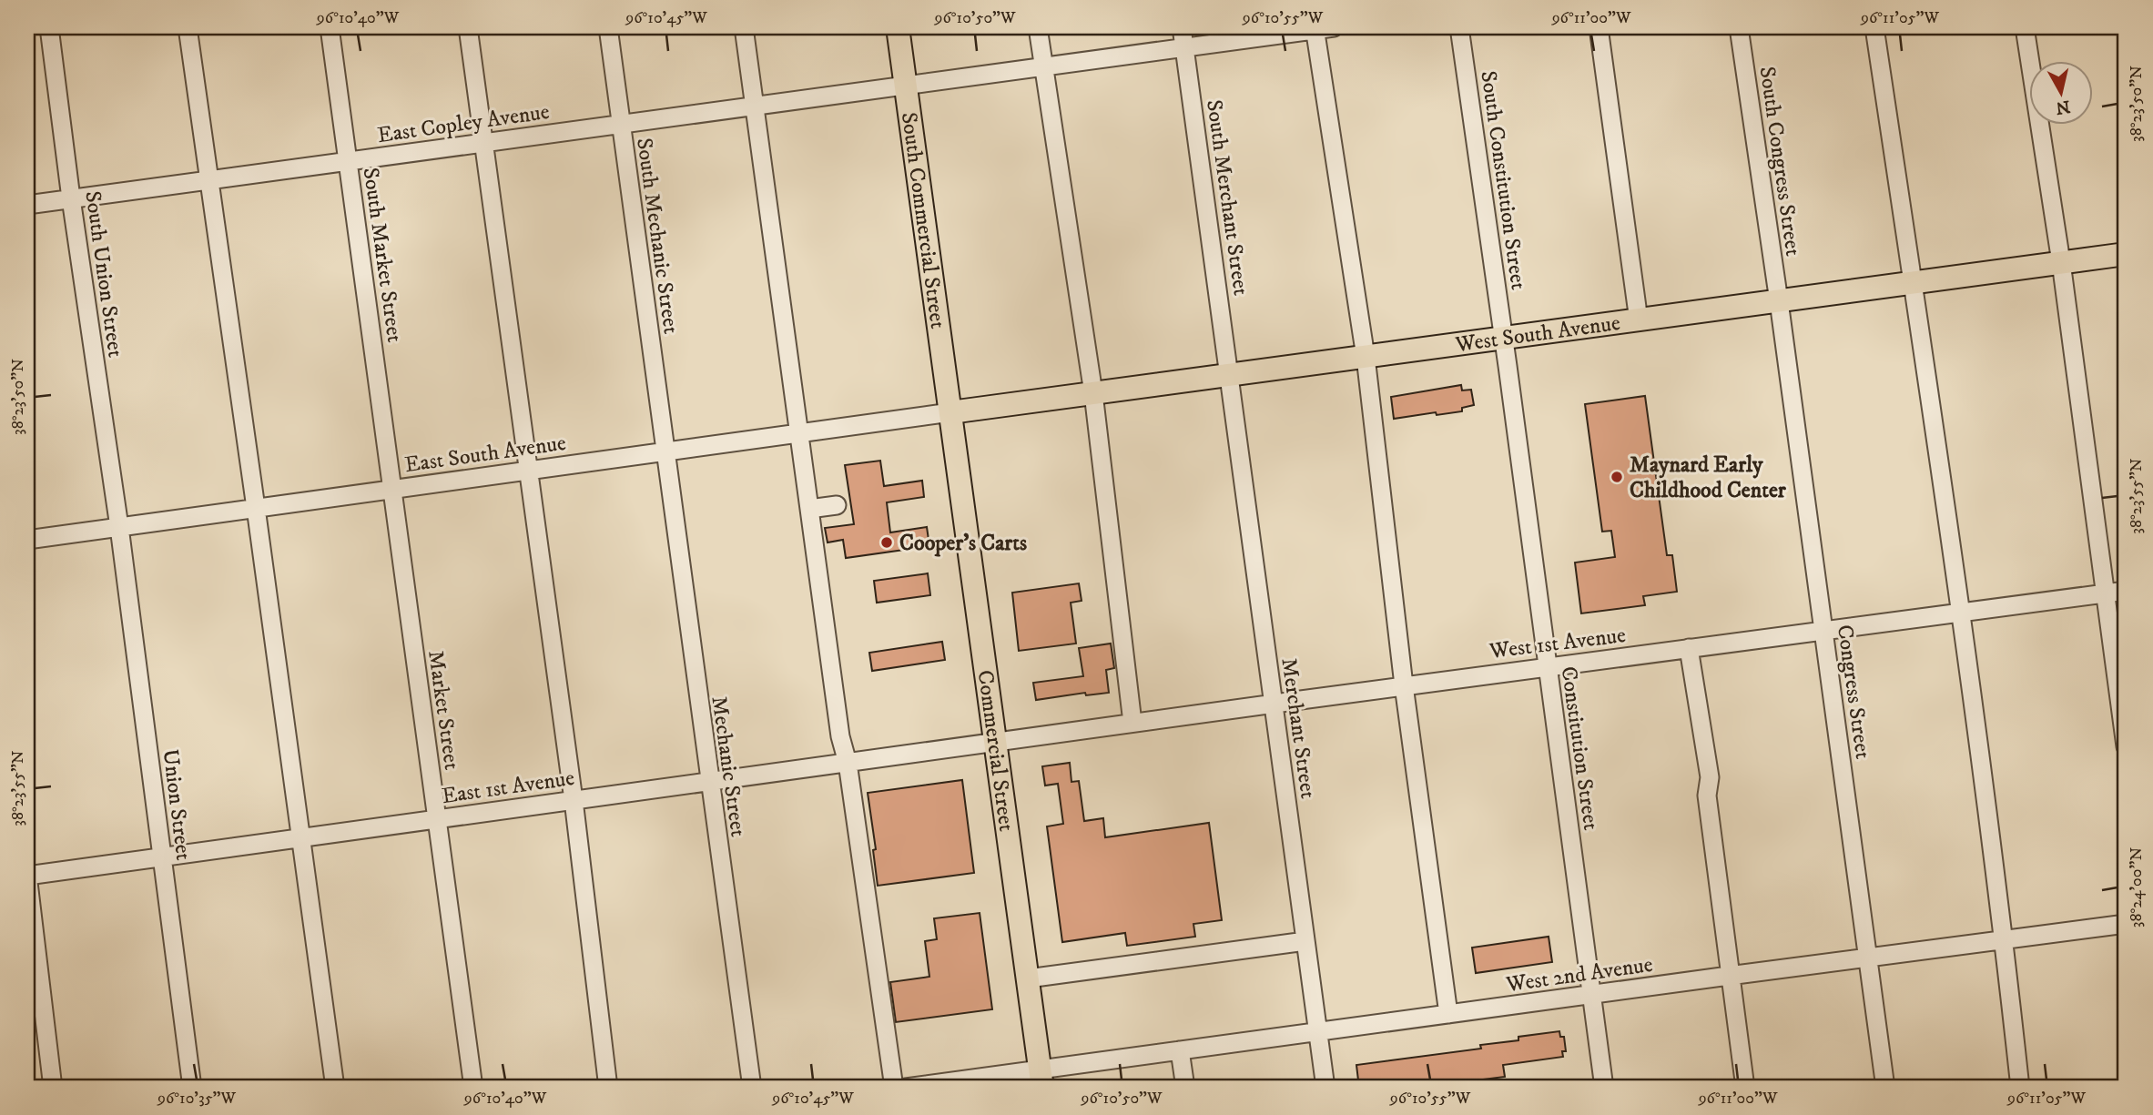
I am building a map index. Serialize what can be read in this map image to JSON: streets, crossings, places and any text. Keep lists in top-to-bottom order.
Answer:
{
  "streets": {
    "main road": ["South Commercial Street", "West South Avenue", "Commercial Street"],
    "street": [
      "East Copley Avenue",
      "South Congress Street",
      "South Constitution Street",
      "South Merchant Street",
      "South Mechanic Street",
      "South Market Street",
      "South Union Street",
      "East South Avenue",
      "West 1st Avenue",
      "Congress Street",
      "Market Street",
      "Merchant Street",
      "Constitution Street",
      "Mechanic Street",
      "East 1st Avenue",
      "Union Street",
      "West 2nd Avenue"
    ]
  },
  "crossings": [
    ["East Copley Avenue", "South Merchant Street"],
    ["East Copley Avenue", "South Commercial Street"],
    ["East Copley Avenue", "South Mechanic Street"],
    ["East Copley Avenue", "South Market Street"],
    ["East Copley Avenue", "South Union Street"],
    ["South Congress Street", "West South Avenue"],
    ["South Congress Street", "Congress Street"],
    ["South Constitution Street", "West South Avenue"],
    ["South Constitution Street", "Constitution Street"],
    ["South Merchant Street", "West South Avenue"],
    ["South Merchant Street", "Merchant Street"],
    ["South Commercial Street", "West South Avenue"],
    ["South Commercial Street", "East South Avenue"],
    ["South Commercial Street", "Commercial Street"],
    ["South Mechanic Street", "East South Avenue"],
    ["South Mechanic Street", "Mechanic Street"],
    ["South Market Street", "East South Avenue"],
    ["South Market Street", "Market Street"],
    ["South Union Street", "East South Avenue"],
    ["South Union Street", "Union Street"],
    ["West South Avenue", "East South Avenue"],
    ["West South Avenue", "Congress Street"],
    ["West South Avenue", "Merchant Street"],
    ["West South Avenue", "Constitution Street"],
    ["West South Avenue", "Commercial Street"],
    ["East South Avenue", "Market Street"],
    ["East South Avenue", "Commercial Street"],
    ["East South Avenue", "Mechanic Street"],
    ["East South Avenue", "Union Street"],
    ["West 1st Avenue", "Congress Street"],
    ["West 1st Avenue", "Merchant Street"],
    ["West 1st Avenue", "Constitution Street"],
    ["West 1st Avenue", "Commercial Street"],
    ["West 1st Avenue", "East 1st Avenue"],
    ["Congress Street", "West 2nd Avenue"],
    ["Market Street", "East 1st Avenue"],
    ["Merchant Street", "West 2nd Avenue"],
    ["Constitution Street", "West 2nd Avenue"],
    ["Commercial Street", "East 1st Avenue"],
    ["Commercial Street", "West 2nd Avenue"],
    ["Mechanic Street", "East 1st Avenue"],
    ["East 1st Avenue", "Union Street"]
  ],
  "places": ["Maynard Early Childhood Center", "Cooper's Carts"],
  "north": "bottom",
  "coordinates": [
    "96°10'40\"W",
    "96°10'45\"W",
    "96°10'50\"W",
    "96°10'55\"W",
    "96°11'00\"W",
    "96°11'05\"W",
    "38°23'50\"N",
    "38°23'55\"N",
    "38°24'00\"N",
    "96°10'35\"W"
  ]
}
